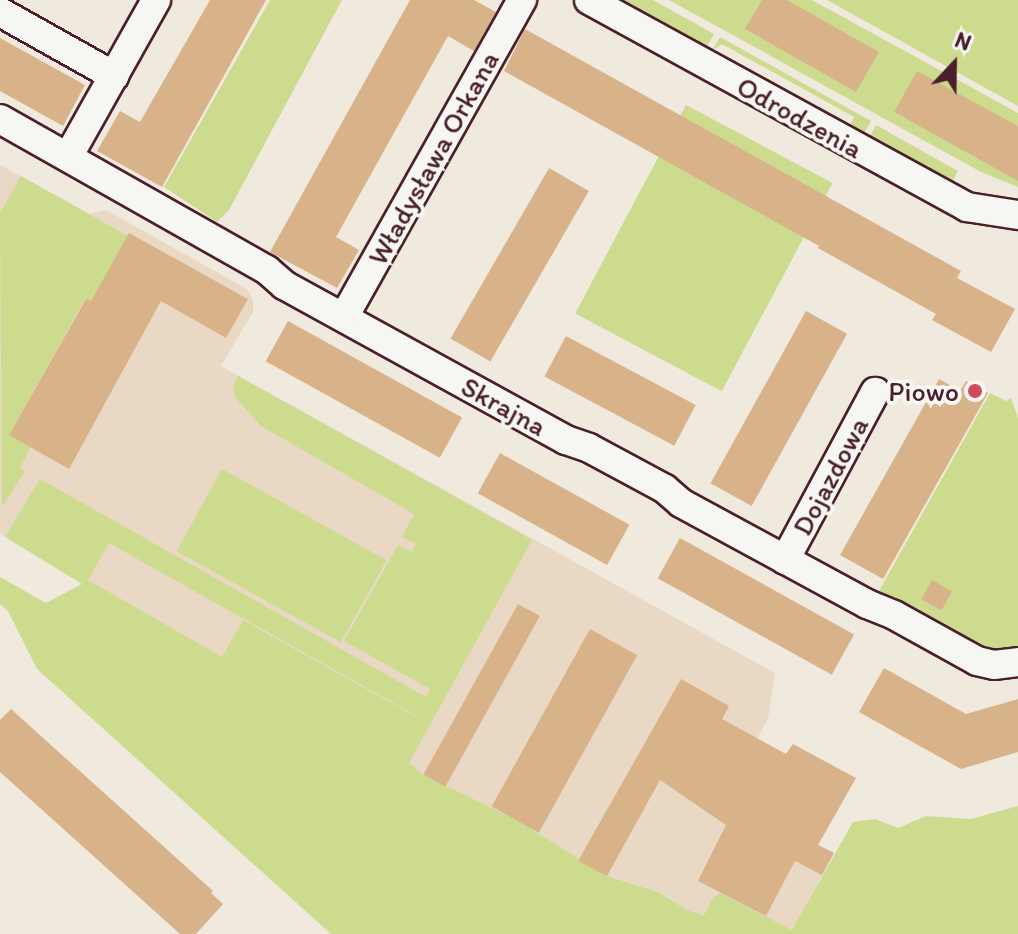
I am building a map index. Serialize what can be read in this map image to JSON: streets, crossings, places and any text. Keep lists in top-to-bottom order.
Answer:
{
  "streets": {
    "street": [
      "Odrodzenia",
      "Władysława Orkana",
      "Skrajna",
      "Dojazdowa"
    ]
  },
  "crossings": [
    ["Władysława Orkana", "Skrajna"],
    ["Skrajna", "Dojazdowa"]
  ],
  "places": ["Piowo"],
  "north": "top"
}
